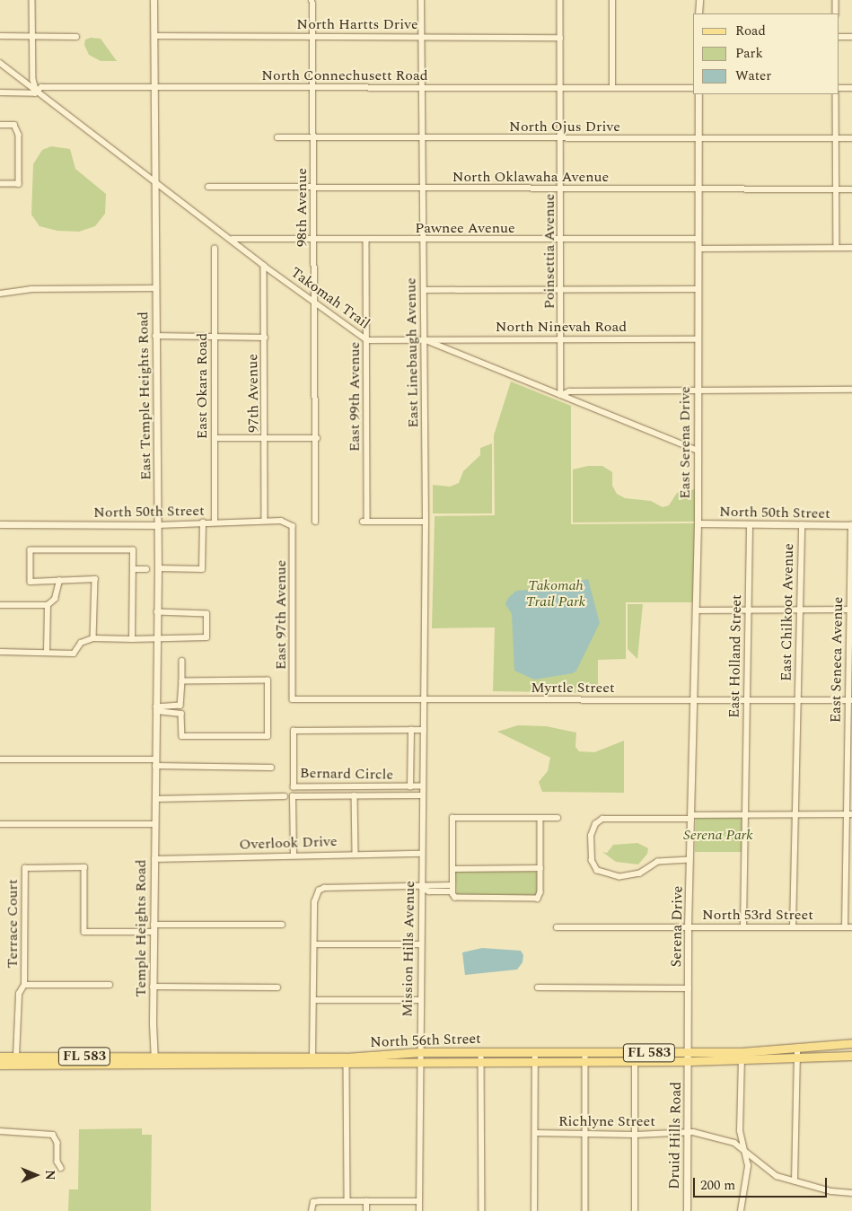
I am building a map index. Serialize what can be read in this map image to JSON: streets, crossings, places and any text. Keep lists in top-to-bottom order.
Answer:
{
  "streets": {
    "main road": ["North 56th Street", "FL 583"],
    "street": [
      "North Hartts Drive",
      "North Connechusett Road",
      "North Ojus Drive",
      "North Oklawaha Avenue",
      "98th Avenue",
      "Pawnee Avenue",
      "Poinsettia Avenue",
      "Takomah Trail",
      "North Ninevah Road",
      "East Linebaugh Avenue",
      "East Okara Road",
      "97th Avenue",
      "East Temple Heights Road",
      "East 99th Avenue",
      "East Serena Drive",
      "North 50th Street",
      "East Chilkoot Avenue",
      "East 97th Avenue",
      "East Holland Street",
      "East Seneca Avenue",
      "Myrtle Street",
      "Bernard Circle",
      "Overlook Drive",
      "North 53rd Street",
      "Terrace Court",
      "Serena Drive",
      "Temple Heights Road",
      "Mission Hills Avenue",
      "Richlyne Street",
      "Druid Hills Road"
    ]
  },
  "crossings": [
    ["North Hartts Drive", "98th Avenue"],
    ["North Hartts Drive", "Poinsettia Avenue"],
    ["North Hartts Drive", "East Linebaugh Avenue"],
    ["North Hartts Drive", "East Temple Heights Road"],
    ["North Connechusett Road", "98th Avenue"],
    ["North Connechusett Road", "Poinsettia Avenue"],
    ["North Connechusett Road", "Takomah Trail"],
    ["North Connechusett Road", "East Linebaugh Avenue"],
    ["North Connechusett Road", "East Temple Heights Road"],
    ["North Ojus Drive", "98th Avenue"],
    ["North Ojus Drive", "Poinsettia Avenue"],
    ["North Ojus Drive", "East Linebaugh Avenue"],
    ["North Ojus Drive", "East Serena Drive"],
    ["North Oklawaha Avenue", "98th Avenue"],
    ["North Oklawaha Avenue", "Poinsettia Avenue"],
    ["North Oklawaha Avenue", "East Linebaugh Avenue"],
    ["North Oklawaha Avenue", "East Serena Drive"],
    ["98th Avenue", "Pawnee Avenue"],
    ["98th Avenue", "Takomah Trail"],
    ["Pawnee Avenue", "Poinsettia Avenue"],
    ["Pawnee Avenue", "Takomah Trail"],
    ["Pawnee Avenue", "East Linebaugh Avenue"],
    ["Pawnee Avenue", "East 99th Avenue"],
    ["Pawnee Avenue", "East Serena Drive"],
    ["Poinsettia Avenue", "Takomah Trail"],
    ["Poinsettia Avenue", "North Ninevah Road"],
    ["Takomah Trail", "North Ninevah Road"],
    ["Takomah Trail", "East Linebaugh Avenue"],
    ["Takomah Trail", "97th Avenue"],
    ["Takomah Trail", "East Temple Heights Road"],
    ["Takomah Trail", "East 99th Avenue"],
    ["Takomah Trail", "East Serena Drive"],
    ["North Ninevah Road", "East Linebaugh Avenue"],
    ["North Ninevah Road", "East Serena Drive"],
    ["East Linebaugh Avenue", "East 99th Avenue"],
    ["East Linebaugh Avenue", "Myrtle Street"],
    ["East Linebaugh Avenue", "Bernard Circle"],
    ["East Linebaugh Avenue", "Mission Hills Avenue"],
    ["East Okara Road", "North 50th Street"],
    ["97th Avenue", "North 50th Street"],
    ["East Temple Heights Road", "North 50th Street"],
    ["East Temple Heights Road", "Temple Heights Road"],
    ["East Serena Drive", "North 50th Street"],
    ["East Serena Drive", "Myrtle Street"],
    ["East Serena Drive", "Serena Drive"],
    ["North 50th Street", "East Chilkoot Avenue"],
    ["North 50th Street", "East 97th Avenue"],
    ["North 50th Street", "East Holland Street"],
    ["North 50th Street", "East Seneca Avenue"],
    ["East Chilkoot Avenue", "Myrtle Street"],
    ["East Chilkoot Avenue", "North 53rd Street"],
    ["East 97th Avenue", "Myrtle Street"],
    ["East Holland Street", "Myrtle Street"],
    ["East Holland Street", "North 53rd Street"],
    ["East Seneca Avenue", "Myrtle Street"],
    ["East Seneca Avenue", "North 53rd Street"],
    ["Bernard Circle", "Mission Hills Avenue"],
    ["Overlook Drive", "Temple Heights Road"],
    ["Overlook Drive", "Mission Hills Avenue"],
    ["North 53rd Street", "Serena Drive"],
    ["Terrace Court", "Temple Heights Road"],
    ["Terrace Court", "North 56th Street"],
    ["Serena Drive", "North 56th Street"],
    ["Serena Drive", "Druid Hills Road"],
    ["Temple Heights Road", "North 56th Street"],
    ["Mission Hills Avenue", "North 56th Street"],
    ["North 56th Street", "Druid Hills Road"],
    ["Richlyne Street", "Druid Hills Road"]
  ],
  "parks": ["Takomah Trail Park", "Serena Park"],
  "legend": ["Road", "Park", "Water"],
  "scale_bar": "200 m",
  "north": "right"
}
